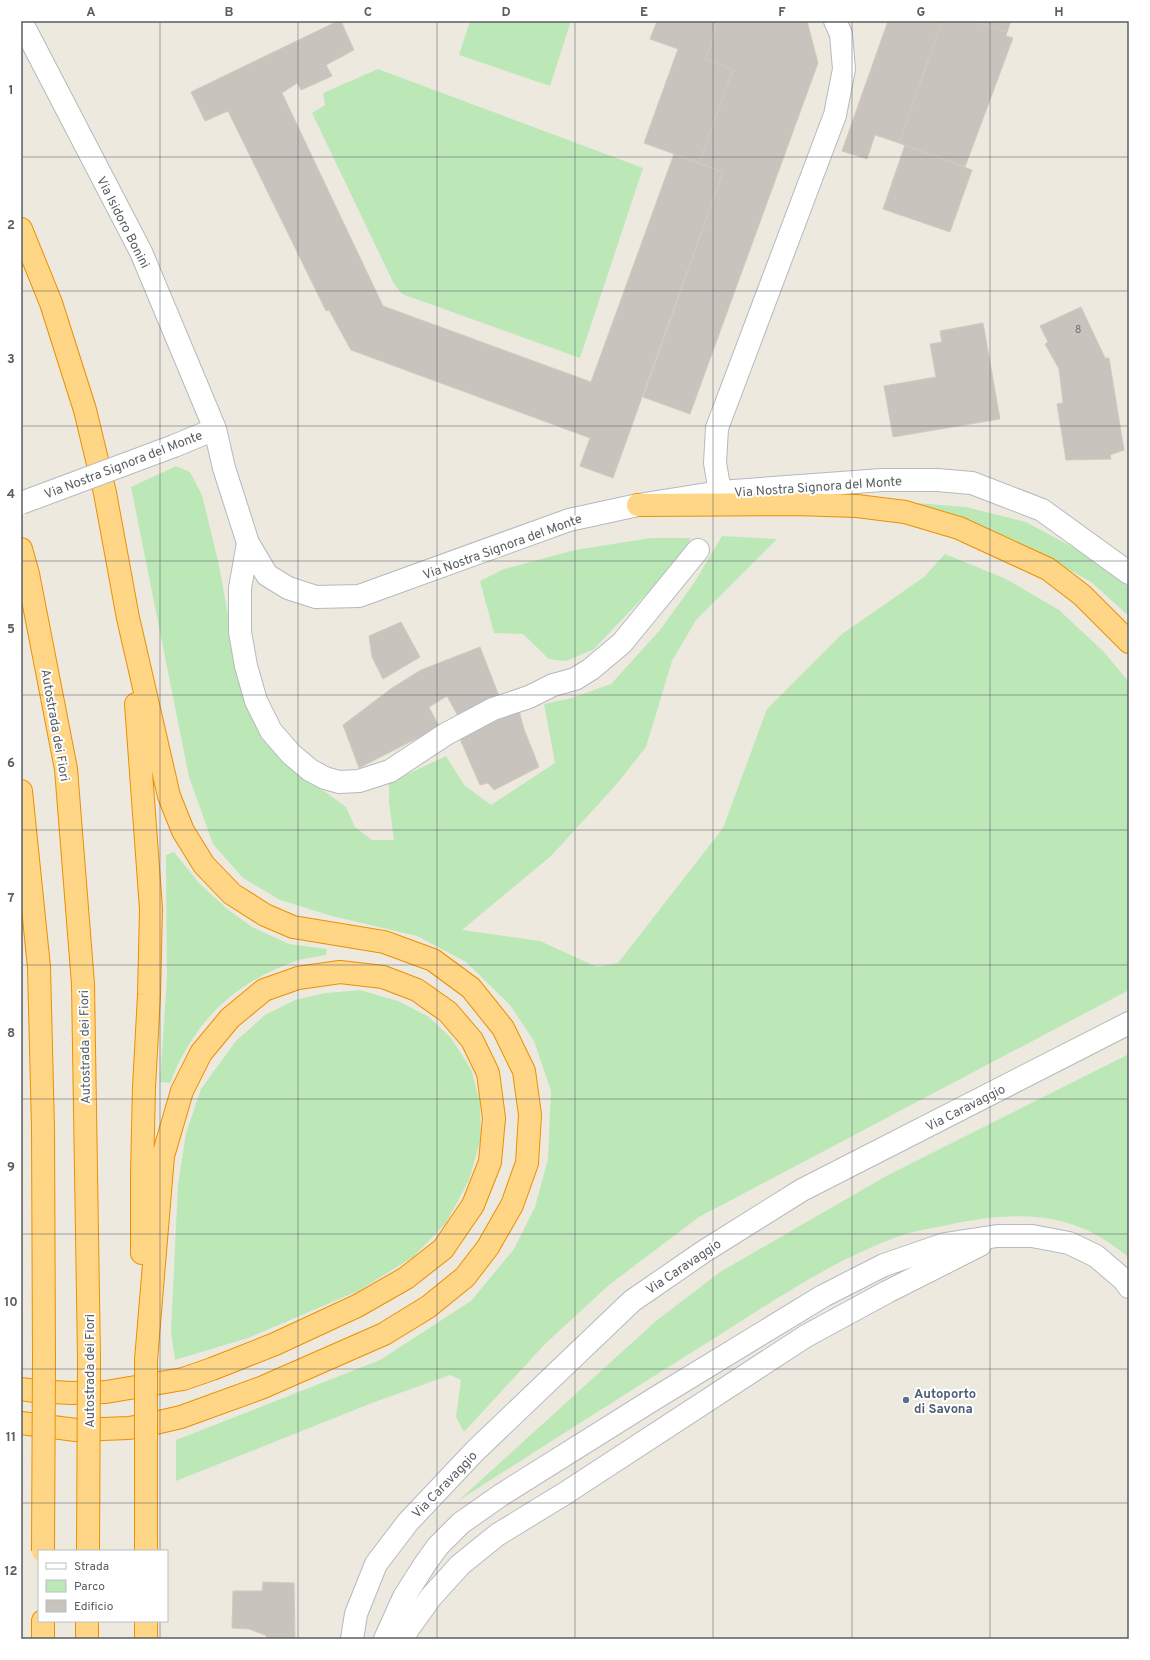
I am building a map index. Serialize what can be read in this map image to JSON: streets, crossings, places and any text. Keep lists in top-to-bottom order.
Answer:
{
  "streets": {
    "highway": ["Autostrada dei Fiori"],
    "street": ["Via Isidoro Bonini", "Via Nostra Signora del Monte", "Via Caravaggio"]
  },
  "crossings": [
    ["Via Isidoro Bonini", "Via Nostra Signora del Monte"]
  ],
  "places": ["Autoporto di Savona"],
  "house_numbers": ["8"],
  "legend": ["Strada", "Parco", "Edificio"],
  "grid": {
    "columns": [
      "A",
      "B",
      "C",
      "D",
      "E",
      "F",
      "G",
      "H"
    ],
    "rows": [
      "1",
      "2",
      "3",
      "4",
      "5",
      "6",
      "7",
      "8",
      "9",
      "10",
      "11",
      "12"
    ]
  }
}
